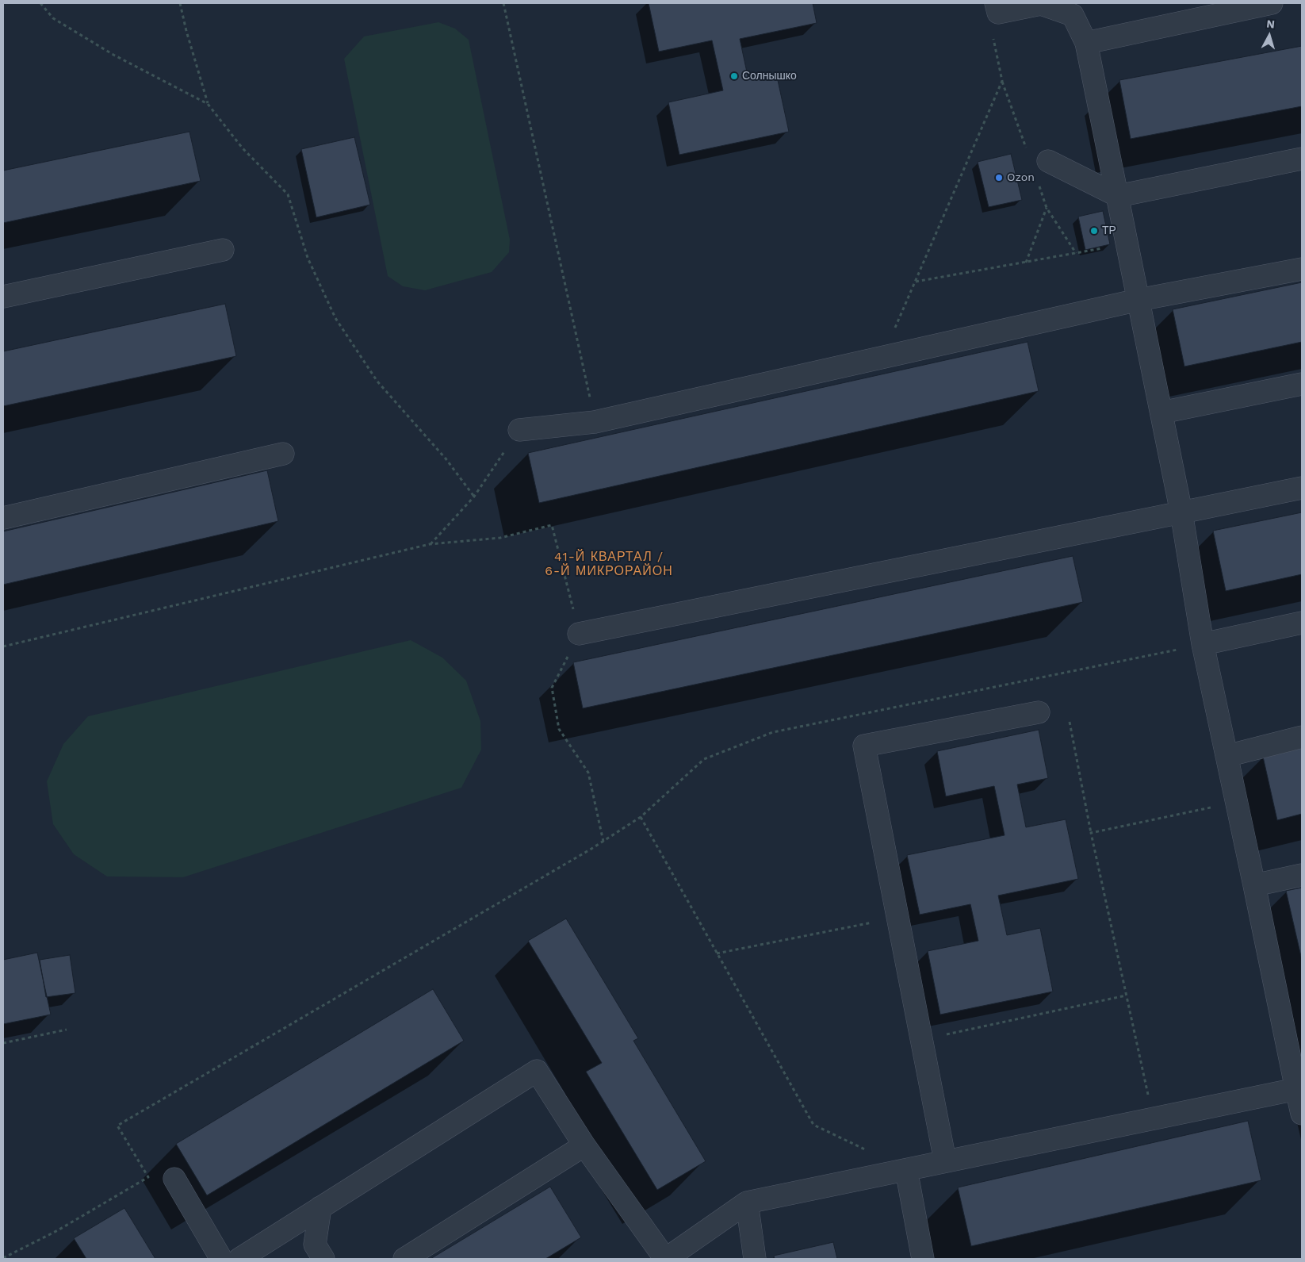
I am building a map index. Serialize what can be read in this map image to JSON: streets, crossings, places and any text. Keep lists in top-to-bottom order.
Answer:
{
  "districts": ["41-Й КВАРТАЛ / 6-Й МИКРОРАЙОН"],
  "places": ["Солнышко", "Ozon", "ТР"],
  "north": "top"
}
